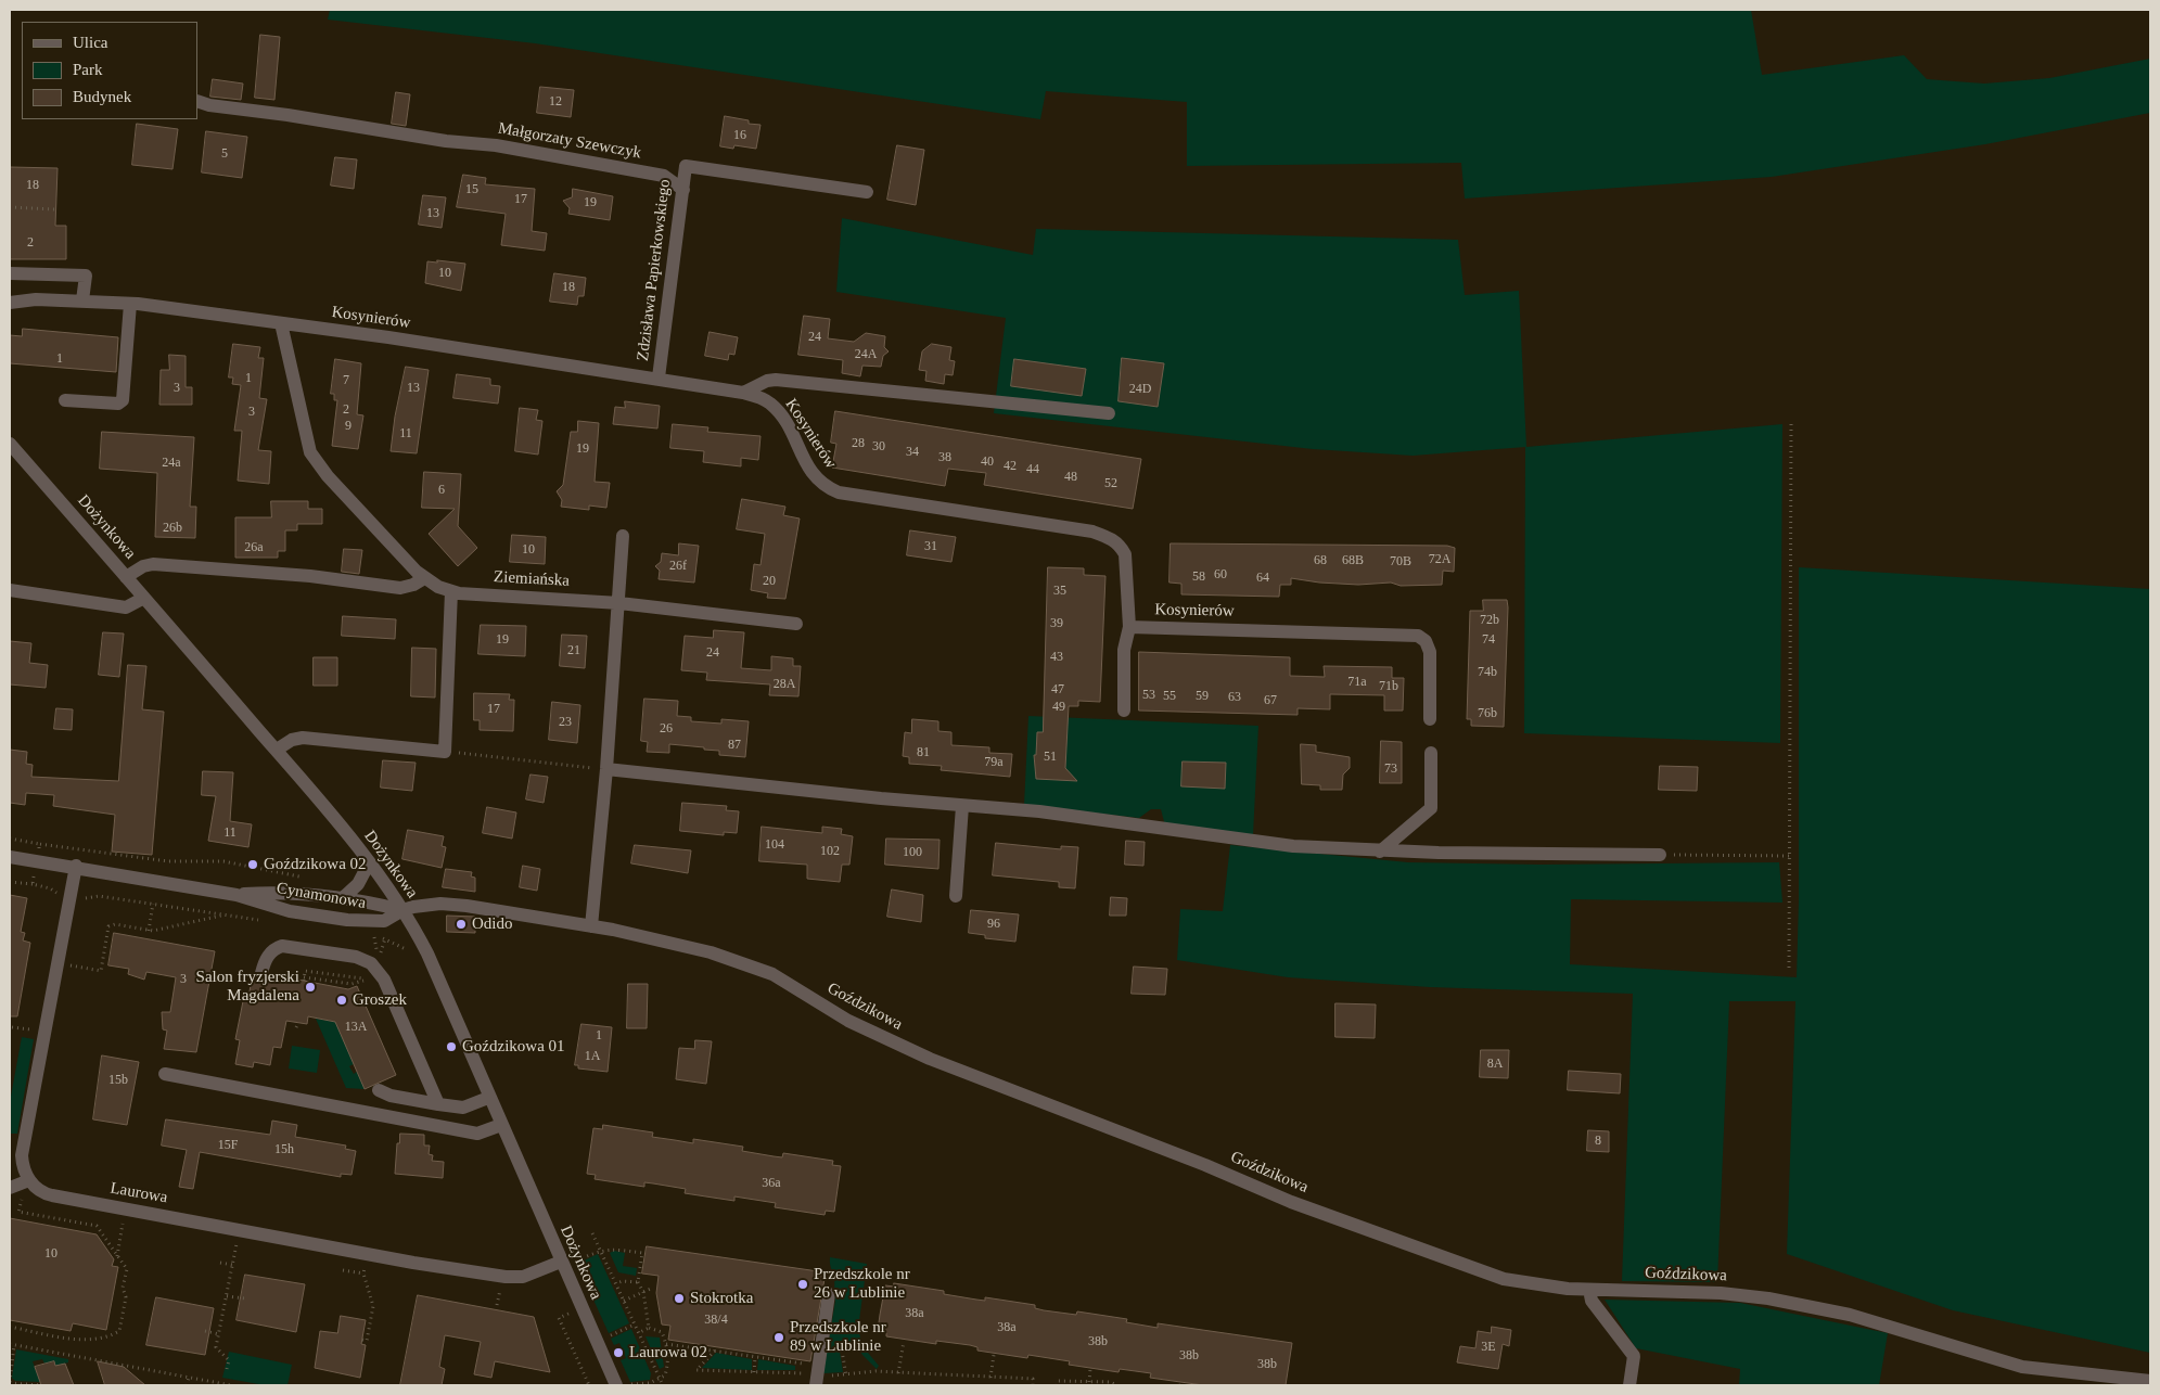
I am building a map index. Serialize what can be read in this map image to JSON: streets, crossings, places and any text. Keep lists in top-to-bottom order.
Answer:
{
  "streets": {
    "street": [
      "Małgorzaty Szewczyk",
      "Zdzisława Papierkowskiego",
      "Kosynierów",
      "Dożynkowa",
      "Ziemiańska",
      "Cynamonowa",
      "Goździkowa",
      "Laurowa"
    ]
  },
  "crossings": [
    ["Małgorzaty Szewczyk", "Zdzisława Papierkowskiego"],
    ["Zdzisława Papierkowskiego", "Kosynierów"],
    ["Kosynierów", "Ziemiańska"],
    ["Dożynkowa", "Cynamonowa"],
    ["Dożynkowa", "Goździkowa"],
    ["Dożynkowa", "Laurowa"],
    ["Cynamonowa", "Goździkowa"]
  ],
  "places": [
    "Goździkowa 02",
    "Odido",
    "Salon fryzjerski Magdalena",
    "Groszek",
    "Goździkowa 01",
    "Przedszkole nr 26 w Lublinie",
    "Stokrotka",
    "Przedszkole nr 89 w Lublinie",
    "Laurowa 02"
  ],
  "house_numbers": [
    "12",
    "16",
    "5",
    "18",
    "15",
    "17",
    "19",
    "13",
    "2",
    "10",
    "18",
    "24",
    "24A",
    "1",
    "1",
    "7",
    "3",
    "13",
    "24D",
    "2",
    "3",
    "9",
    "11",
    "28",
    "30",
    "19",
    "34",
    "38",
    "40",
    "24a",
    "42",
    "44",
    "48",
    "52",
    "6",
    "26b",
    "31",
    "26a",
    "10",
    "72A",
    "68",
    "68B",
    "70B",
    "26f",
    "60",
    "58",
    "64",
    "20",
    "35",
    "72b",
    "39",
    "19",
    "74",
    "21",
    "24",
    "43",
    "74b",
    "71a",
    "28A",
    "71b",
    "47",
    "53",
    "55",
    "59",
    "63",
    "67",
    "49",
    "17",
    "76b",
    "23",
    "26",
    "87",
    "81",
    "51",
    "79a",
    "73",
    "11",
    "104",
    "102",
    "100",
    "96",
    "3",
    "13A",
    "1",
    "1A",
    "8A",
    "15b",
    "8",
    "15F",
    "15h",
    "36a",
    "10",
    "38a",
    "38/4",
    "38a",
    "38b",
    "3E",
    "38b",
    "38b"
  ],
  "legend": ["Ulica", "Park", "Budynek"]
}
